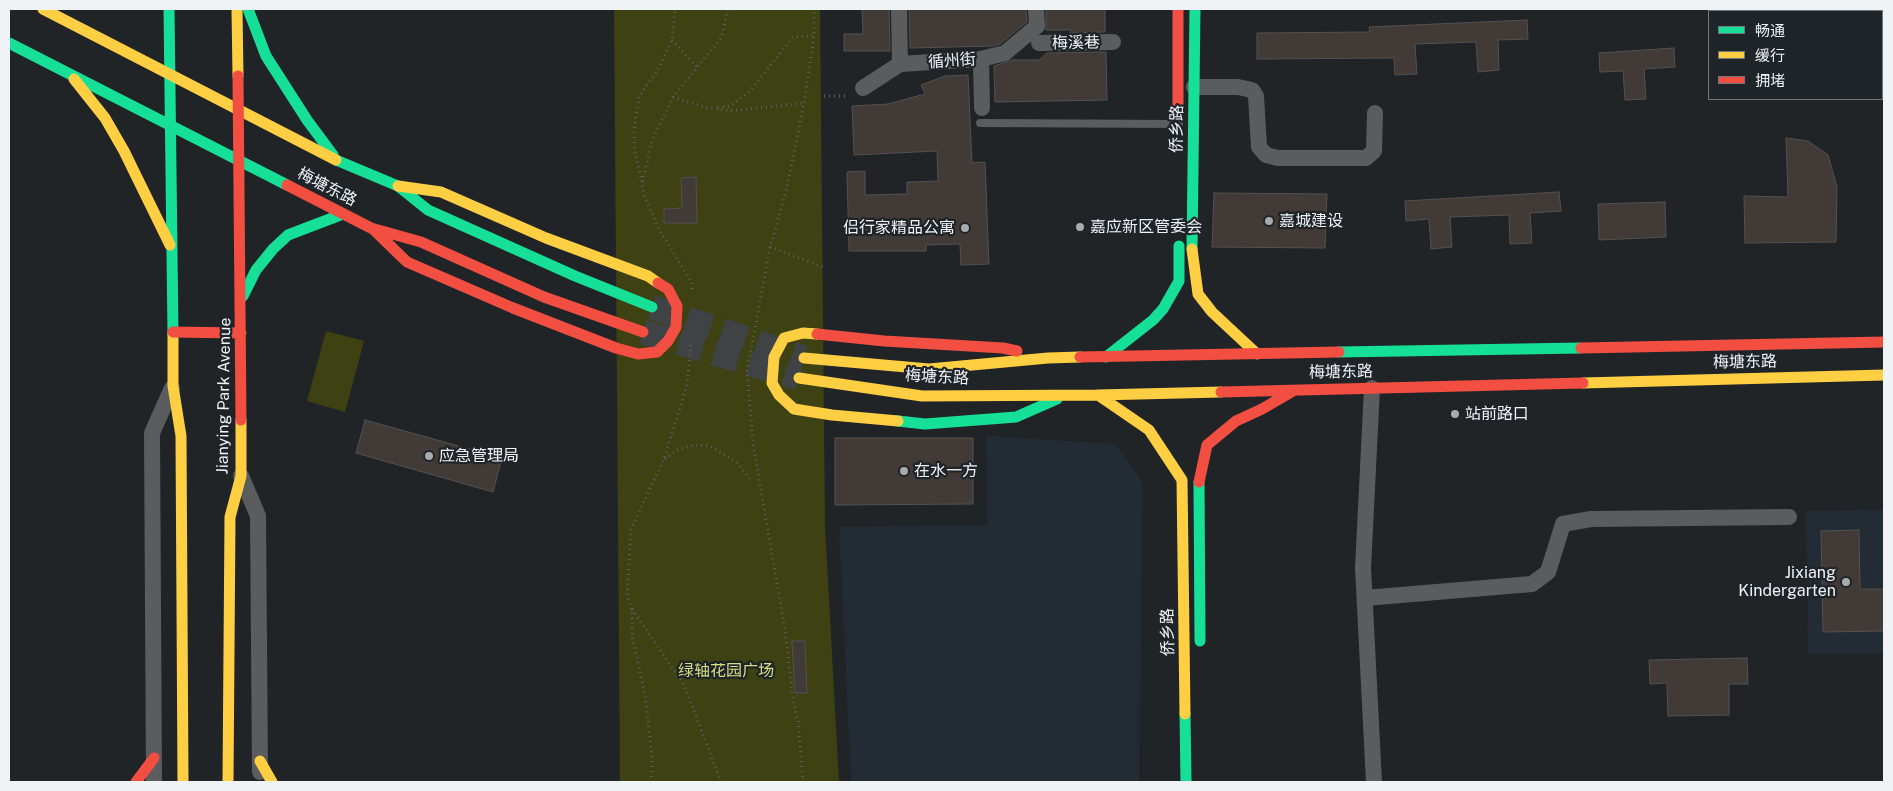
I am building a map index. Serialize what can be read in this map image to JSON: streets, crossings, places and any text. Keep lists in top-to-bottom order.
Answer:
{
  "streets": {
    "main road": ["侨乡路", "梅塘东路", "Jianying Park Avenue"],
    "street": ["梅溪巷", "循州街"]
  },
  "crossings": [
    ["侨乡路", "梅塘东路"],
    ["梅塘东路", "Jianying Park Avenue"]
  ],
  "parks": ["绿轴花园广场"],
  "places": [
    "嘉城建设",
    "嘉应新区管委会",
    "侣行家精品公寓",
    "站前路口",
    "应急管理局",
    "在水一方",
    "Jixiang Kindergarten"
  ],
  "legend": ["畅通", "缓行", "拥堵"]
}
